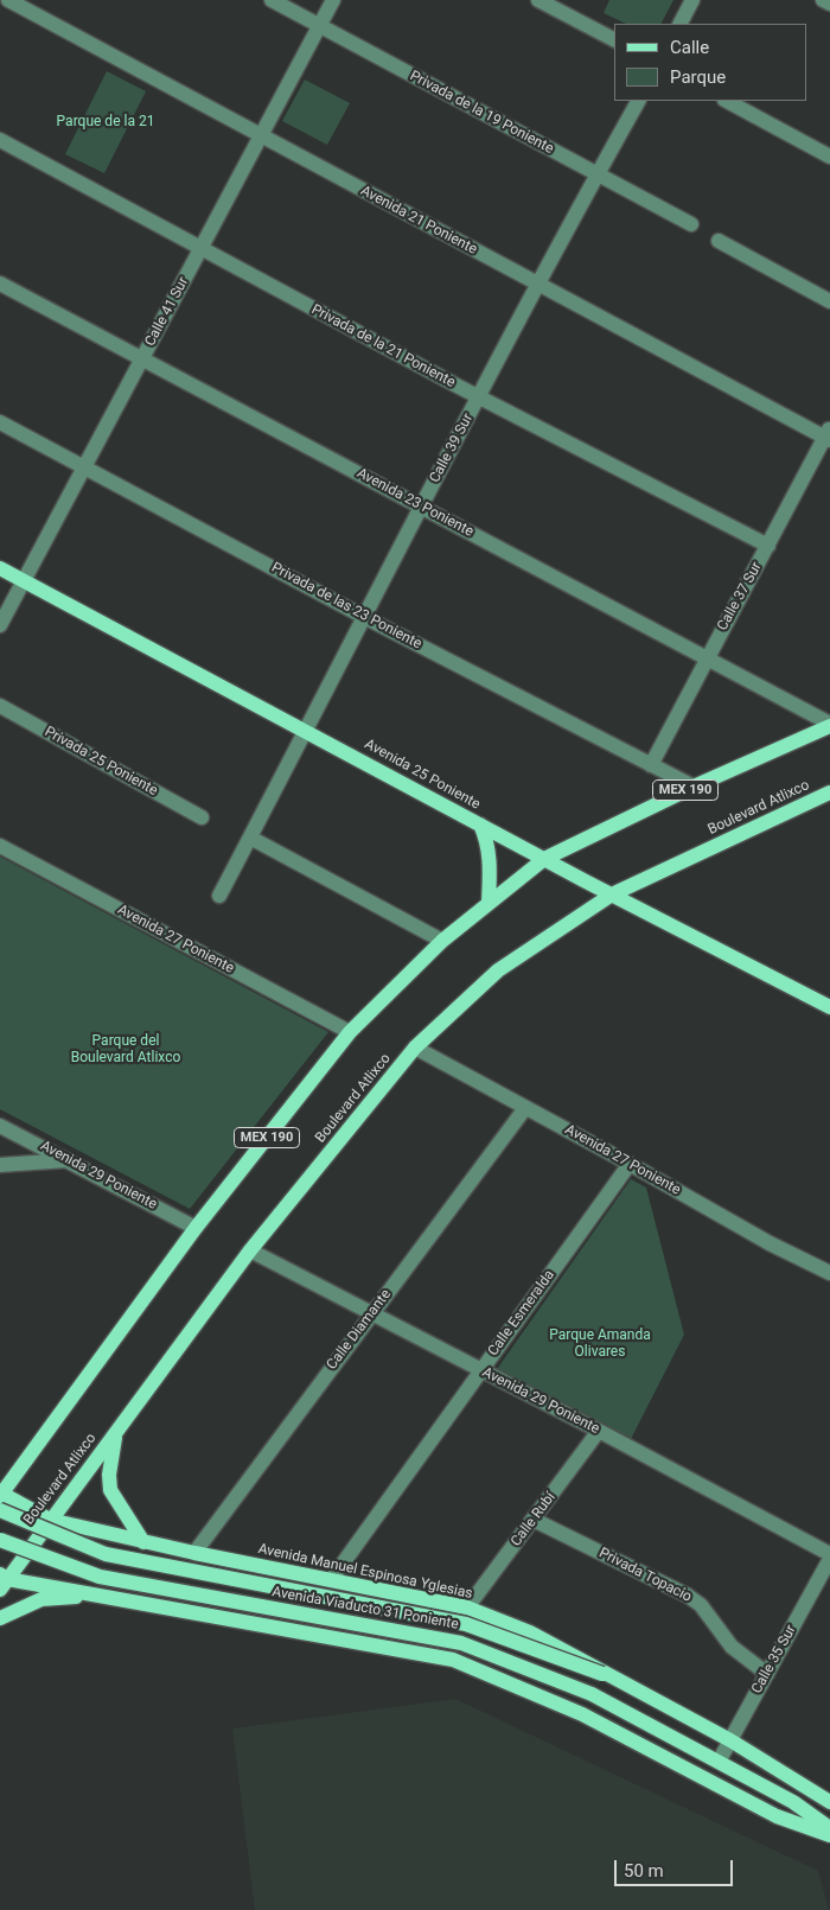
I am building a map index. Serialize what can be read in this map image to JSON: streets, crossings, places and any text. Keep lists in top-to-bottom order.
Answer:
{
  "streets": {
    "main road": [
      "Avenida 25 Poniente",
      "MEX 190",
      "Boulevard Atlixco",
      "Avenida Manuel Espinosa Yglesias",
      "Avenida Viaducto 31 Poniente"
    ],
    "street": [
      "Privada de la 19 Poniente",
      "Avenida 21 Poniente",
      "Calle 41 Sur",
      "Privada de la 21 Poniente",
      "Calle 39 Sur",
      "Avenida 23 Poniente",
      "Calle 37 Sur",
      "Privada de las 23 Poniente",
      "Privada 25 Poniente",
      "Avenida 27 Poniente",
      "Avenida 29 Poniente",
      "Calle Esmeralda",
      "Calle Diamante",
      "Calle Rubí",
      "Privada Topacio",
      "Calle 35 Sur"
    ]
  },
  "crossings": [
    ["Privada de la 19 Poniente", "Calle 41 Sur"],
    ["Privada de la 19 Poniente", "Calle 39 Sur"],
    ["Avenida 21 Poniente", "Calle 41 Sur"],
    ["Avenida 21 Poniente", "Calle 39 Sur"],
    ["Avenida 21 Poniente", "Calle 37 Sur"],
    ["Calle 41 Sur", "Privada de la 21 Poniente"],
    ["Calle 41 Sur", "Avenida 23 Poniente"],
    ["Calle 41 Sur", "Privada de las 23 Poniente"],
    ["Calle 41 Sur", "Avenida 25 Poniente"],
    ["Privada de la 21 Poniente", "Calle 39 Sur"],
    ["Privada de la 21 Poniente", "Calle 37 Sur"],
    ["Calle 39 Sur", "Avenida 23 Poniente"],
    ["Calle 39 Sur", "Privada de las 23 Poniente"],
    ["Calle 39 Sur", "Avenida 25 Poniente"],
    ["Avenida 23 Poniente", "Calle 37 Sur"],
    ["Avenida 23 Poniente", "MEX 190"],
    ["Calle 37 Sur", "Privada de las 23 Poniente"],
    ["Privada de las 23 Poniente", "MEX 190"],
    ["Avenida 25 Poniente", "MEX 190"],
    ["Avenida 25 Poniente", "Boulevard Atlixco"],
    ["MEX 190", "Avenida 27 Poniente"],
    ["MEX 190", "Avenida 29 Poniente"],
    ["MEX 190", "Avenida Manuel Espinosa Yglesias"],
    ["Boulevard Atlixco", "Avenida 27 Poniente"],
    ["Boulevard Atlixco", "Avenida 29 Poniente"],
    ["Boulevard Atlixco", "Avenida Manuel Espinosa Yglesias"],
    ["Avenida 27 Poniente", "Calle Esmeralda"],
    ["Avenida 27 Poniente", "Calle Diamante"],
    ["Avenida 29 Poniente", "Calle Esmeralda"],
    ["Avenida 29 Poniente", "Calle Diamante"],
    ["Avenida 29 Poniente", "Calle Rubí"],
    ["Avenida 29 Poniente", "Calle 35 Sur"],
    ["Calle Esmeralda", "Avenida Manuel Espinosa Yglesias"],
    ["Calle Diamante", "Avenida Manuel Espinosa Yglesias"],
    ["Calle Rubí", "Avenida Manuel Espinosa Yglesias"],
    ["Calle Rubí", "Privada Topacio"],
    ["Avenida Manuel Espinosa Yglesias", "Avenida Viaducto 31 Poniente"],
    ["Avenida Manuel Espinosa Yglesias", "Calle 35 Sur"],
    ["Privada Topacio", "Calle 35 Sur"],
    ["Avenida Viaducto 31 Poniente", "Calle 35 Sur"]
  ],
  "parks": ["Parque de la 21", "Parque del Boulevard Atlixco", "Parque Amanda Olivares"],
  "legend": ["Calle", "Parque"],
  "scale_bar": "50 m"
}
